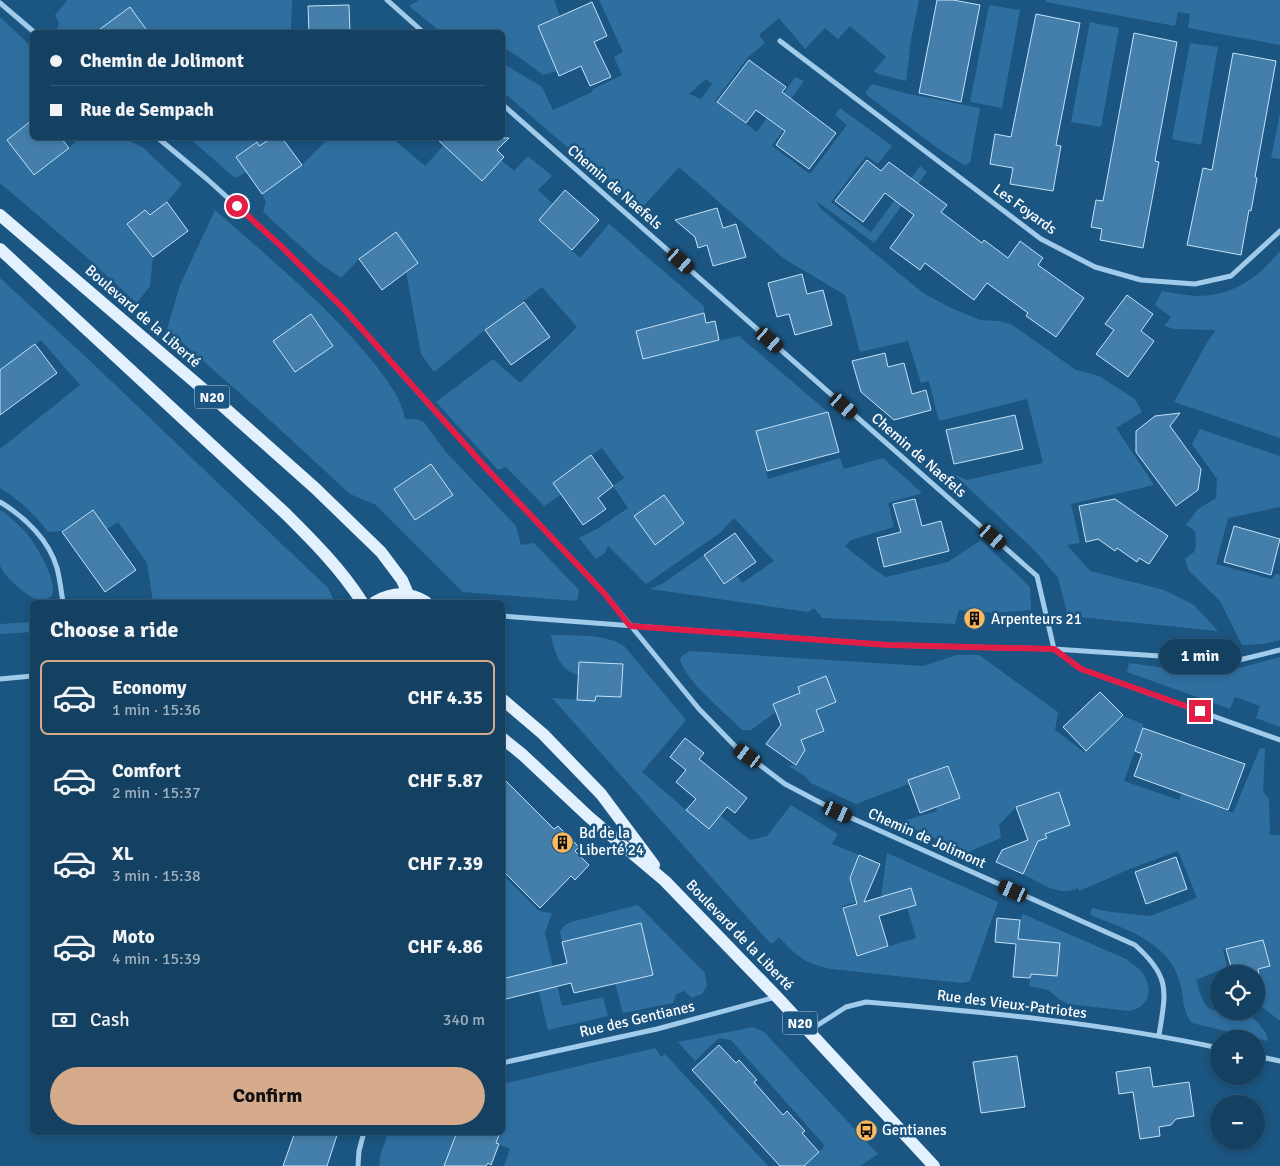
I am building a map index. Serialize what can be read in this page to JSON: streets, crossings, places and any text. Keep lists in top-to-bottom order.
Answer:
{
  "streets": {
    "main road": ["Boulevard de la Liberté", "N20"],
    "street": [
      "Chemin de Naefels",
      "Les Foyards",
      "Chemin de Jolimont",
      "Rue des Vieux-Patriotes",
      "Rue des Gentianes"
    ]
  },
  "crossings": [
    ["Boulevard de la Liberté", "Rue des Vieux-Patriotes"],
    ["Boulevard de la Liberté", "Rue des Gentianes"],
    ["Chemin de Jolimont", "Rue des Vieux-Patriotes"]
  ],
  "places": {
    "building": ["Arpenteurs 21", "Bd de la Liberté 24"],
    "bus stop": ["Gentianes"]
  },
  "page": {
    "banner": ["Chemin de Jolimont", "Rue de Sempach"],
    "heading": "Choose a ride",
    "bubble": "1 min",
    "list": [
      {
        "name": "Economy",
        "note": "1 min · 15:36",
        "value": "CHF 4.35"
      },
      {
        "name": "Comfort",
        "note": "2 min · 15:37",
        "value": "CHF 5.87"
      },
      {
        "name": "XL",
        "note": "3 min · 15:38",
        "value": "CHF 7.39"
      },
      {
        "name": "Moto",
        "note": "4 min · 15:39",
        "value": "CHF 4.86"
      }
    ],
    "map_buttons": ["+", "−"],
    "pay": ["Cash", "340 m"],
    "buttons": "Confirm"
  }
}
